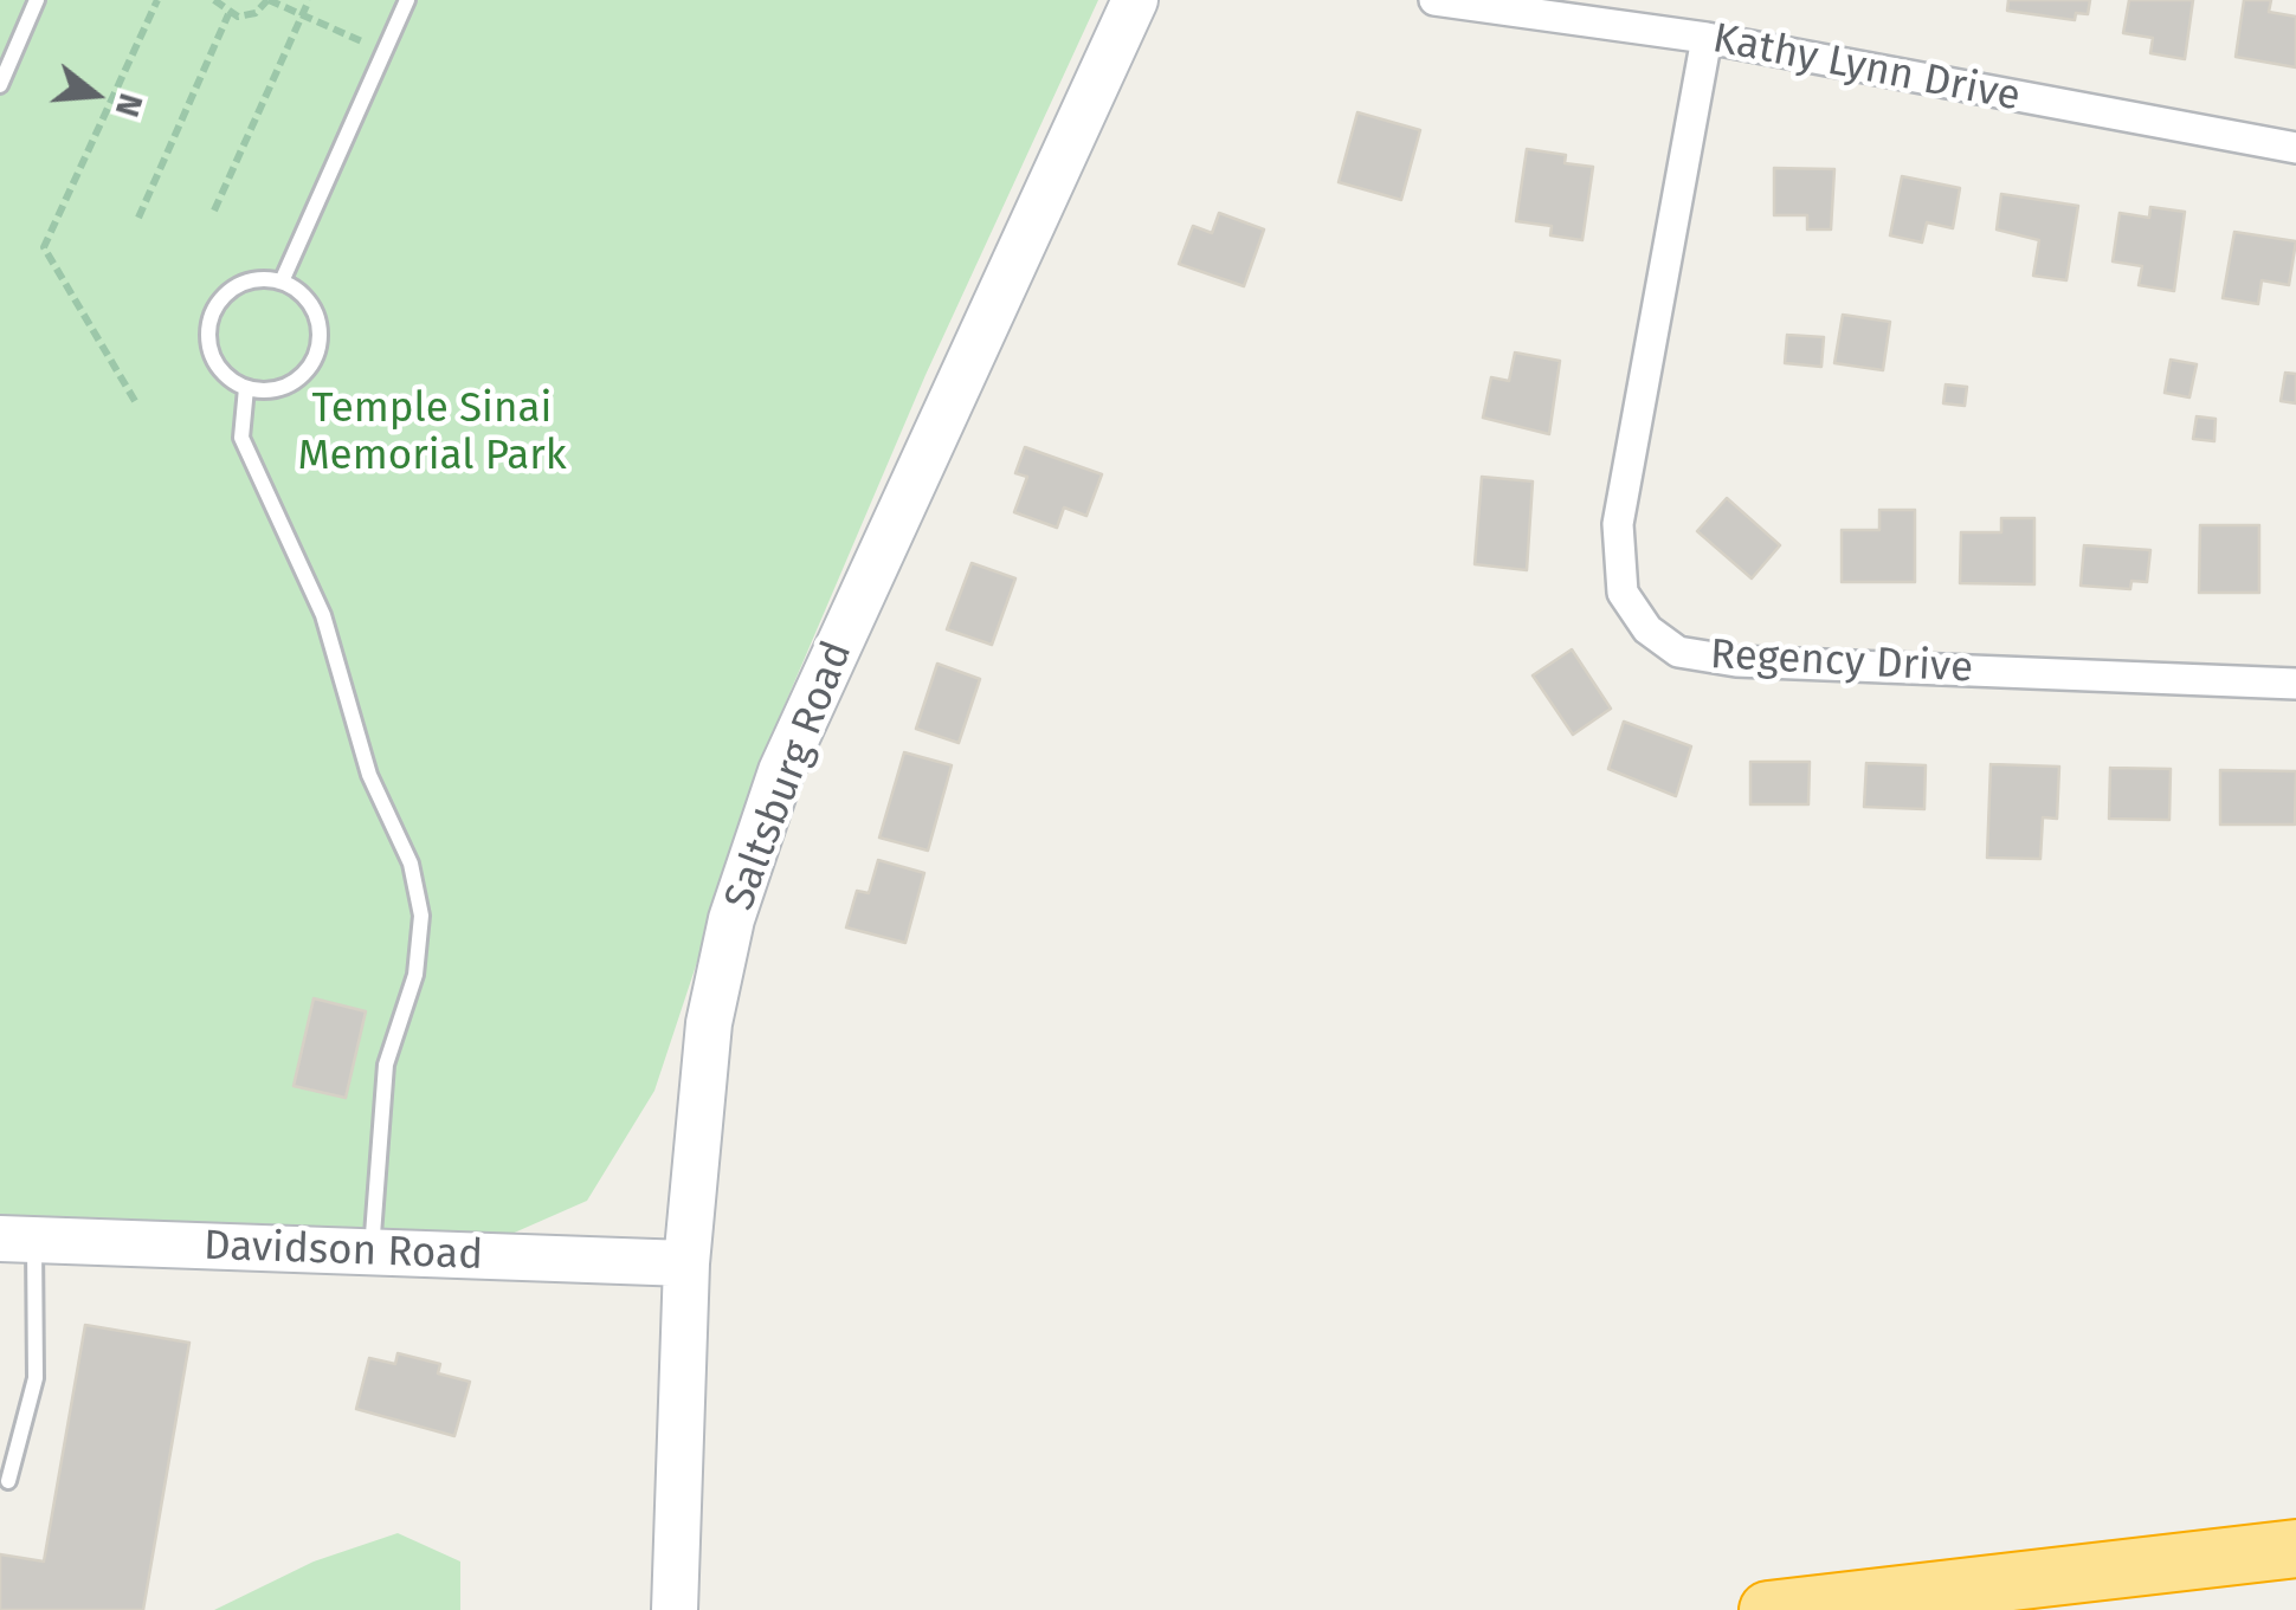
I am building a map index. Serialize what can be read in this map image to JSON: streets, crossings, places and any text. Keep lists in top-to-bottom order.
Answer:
{
  "streets": {
    "main road": ["Saltsburg Road", "Davidson Road"],
    "street": ["Kathy Lynn Drive", "Regency Drive"]
  },
  "crossings": [
    ["Kathy Lynn Drive", "Regency Drive"],
    ["Saltsburg Road", "Davidson Road"]
  ],
  "parks": ["Temple Sinai Memorial Park"],
  "north": "right"
}
